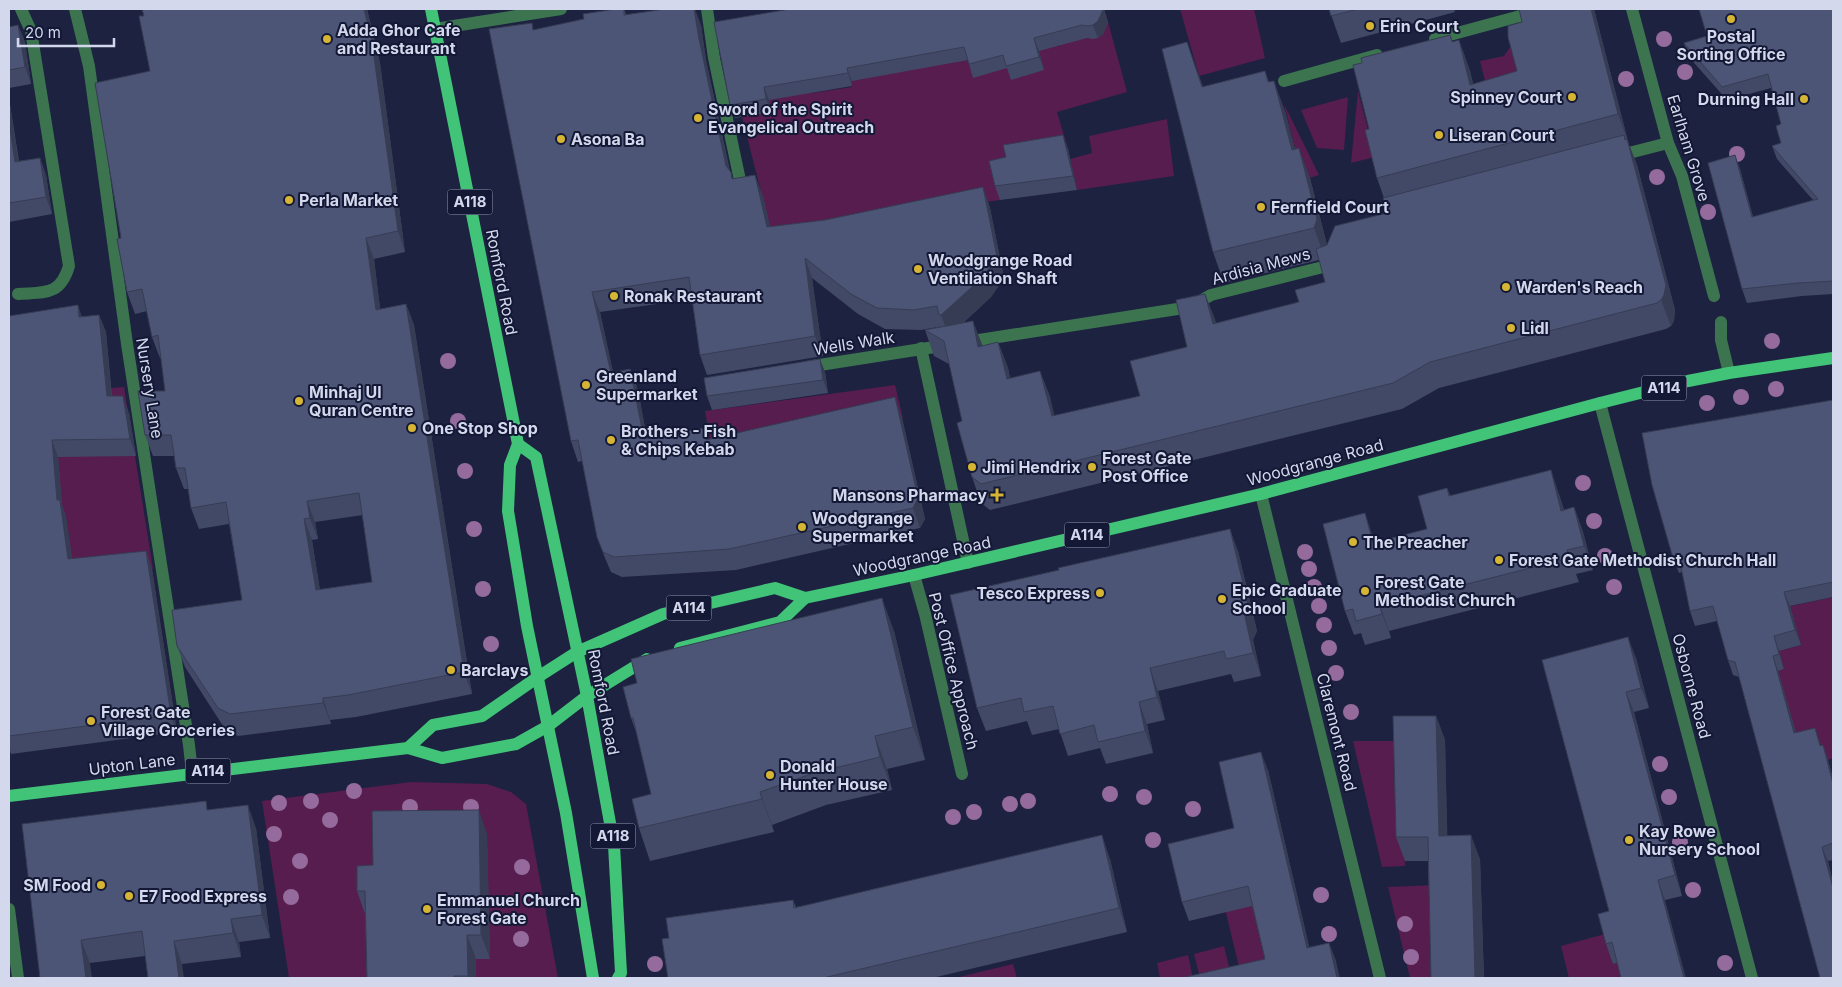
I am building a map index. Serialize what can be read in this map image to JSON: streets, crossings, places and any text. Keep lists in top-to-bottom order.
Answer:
{
  "streets": {
    "main road": [
      "A118",
      "Romford Road",
      "A114",
      "Woodgrange Road",
      "Upton Lane"
    ],
    "street": [
      "Earlham Grove",
      "Ardisia Mews",
      "Wells Walk",
      "Nursery Lane",
      "Post Office Approach",
      "Osborne Road",
      "Claremont Road"
    ]
  },
  "crossings": [
    ["A118", "Romford Road"],
    ["A118", "A114"],
    ["A118", "Upton Lane"],
    ["Ardisia Mews", "Wells Walk"],
    ["Romford Road", "A114"],
    ["Nursery Lane", "Upton Lane"],
    ["A114", "Woodgrange Road"],
    ["A114", "Upton Lane"],
    ["Woodgrange Road", "Post Office Approach"],
    ["Woodgrange Road", "Osborne Road"],
    ["Woodgrange Road", "Claremont Road"]
  ],
  "places": {
    "other": [
      "Postal Sorting Office",
      "Erin Court",
      "Adda Ghor Cafe and Restaurant",
      "Spinney Court",
      "Durning Hall",
      "Sword of the Spirit Evangelical Outreach",
      "Liseran Court",
      "Asona Ba",
      "Perla Market",
      "Fernfield Court",
      "Woodgrange Road Ventilation Shaft",
      "Warden's Reach",
      "Ronak Restaurant",
      "Lidl",
      "Greenland Supermarket",
      "Minhaj Ul Quran Centre",
      "One Stop Shop",
      "Brothers - Fish & Chips Kebab",
      "Jimi Hendrix",
      "Forest Gate Post Office",
      "Woodgrange Supermarket",
      "The Preacher",
      "Forest Gate Methodist Church Hall",
      "Forest Gate Methodist Church",
      "Tesco Express",
      "Epic Graduate School",
      "Barclays",
      "Forest Gate Village Groceries",
      "Donald Hunter House",
      "Kay Rowe Nursery School",
      "SM Food",
      "E7 Food Express",
      "Emmanuel Church Forest Gate"
    ],
    "health": ["Mansons Pharmacy"]
  },
  "scale_bar": "20 m"
}
